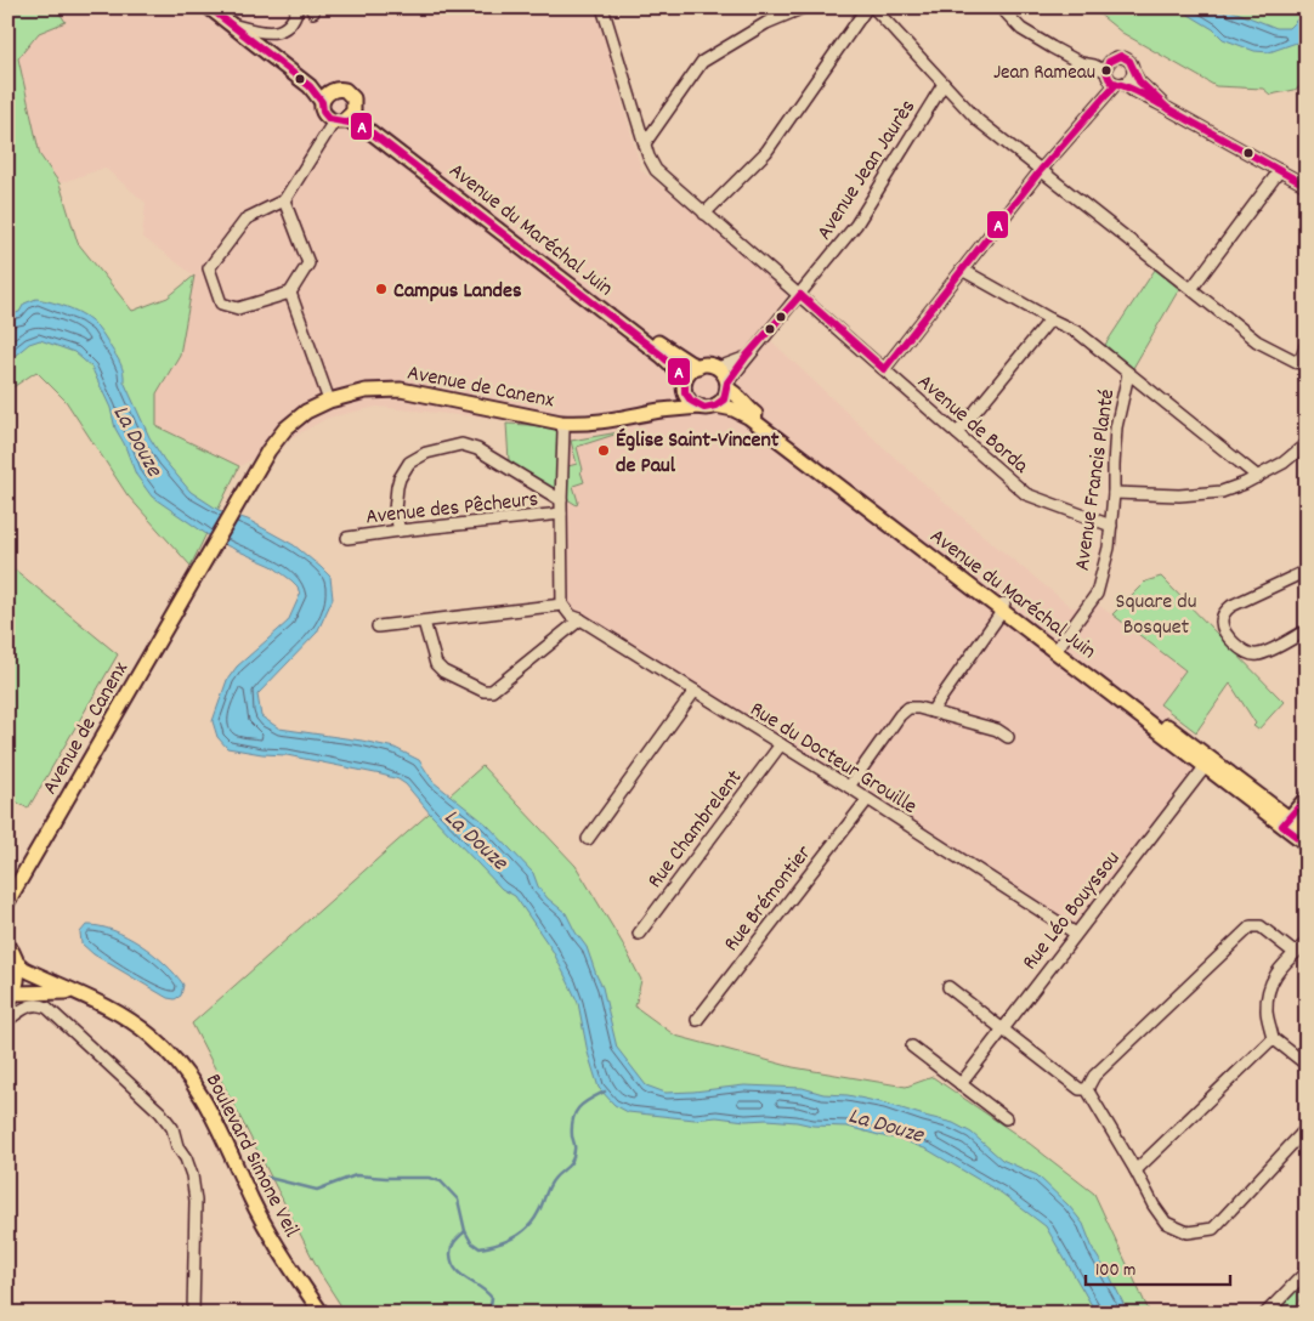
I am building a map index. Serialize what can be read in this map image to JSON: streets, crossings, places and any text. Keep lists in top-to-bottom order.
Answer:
{
  "streets": {
    "main road": ["Avenue du Maréchal Juin", "Avenue de Canenx", "Boulevard Simone Veil"],
    "street": [
      "Avenue Jean Jaurès",
      "Avenue de Borda",
      "Avenue Francis Planté",
      "Avenue des Pêcheurs",
      "Rue du Docteur Grouille",
      "Rue Chambrelent",
      "Rue Brémontier",
      "Rue Léo Bouyssou"
    ]
  },
  "crossings": [
    ["Avenue Jean Jaurès", "Avenue du Maréchal Juin"],
    ["Avenue Jean Jaurès", "Avenue de Canenx"],
    ["Avenue Jean Jaurès", "Avenue de Borda"],
    ["Avenue du Maréchal Juin", "Avenue de Canenx"],
    ["Avenue du Maréchal Juin", "Avenue Francis Planté"],
    ["Avenue du Maréchal Juin", "Rue Léo Bouyssou"],
    ["Avenue de Borda", "Avenue Francis Planté"],
    ["Rue du Docteur Grouille", "Rue Chambrelent"],
    ["Rue du Docteur Grouille", "Rue Brémontier"],
    ["Rue du Docteur Grouille", "Rue Léo Bouyssou"]
  ],
  "water": ["La Douze"],
  "parks": ["Square du Bosquet"],
  "places": ["Jean Rameau", "Campus Landes", "Église Saint-Vincent de Paul"],
  "lines": ["transit line A"],
  "scale_bar": "100 m"
}
